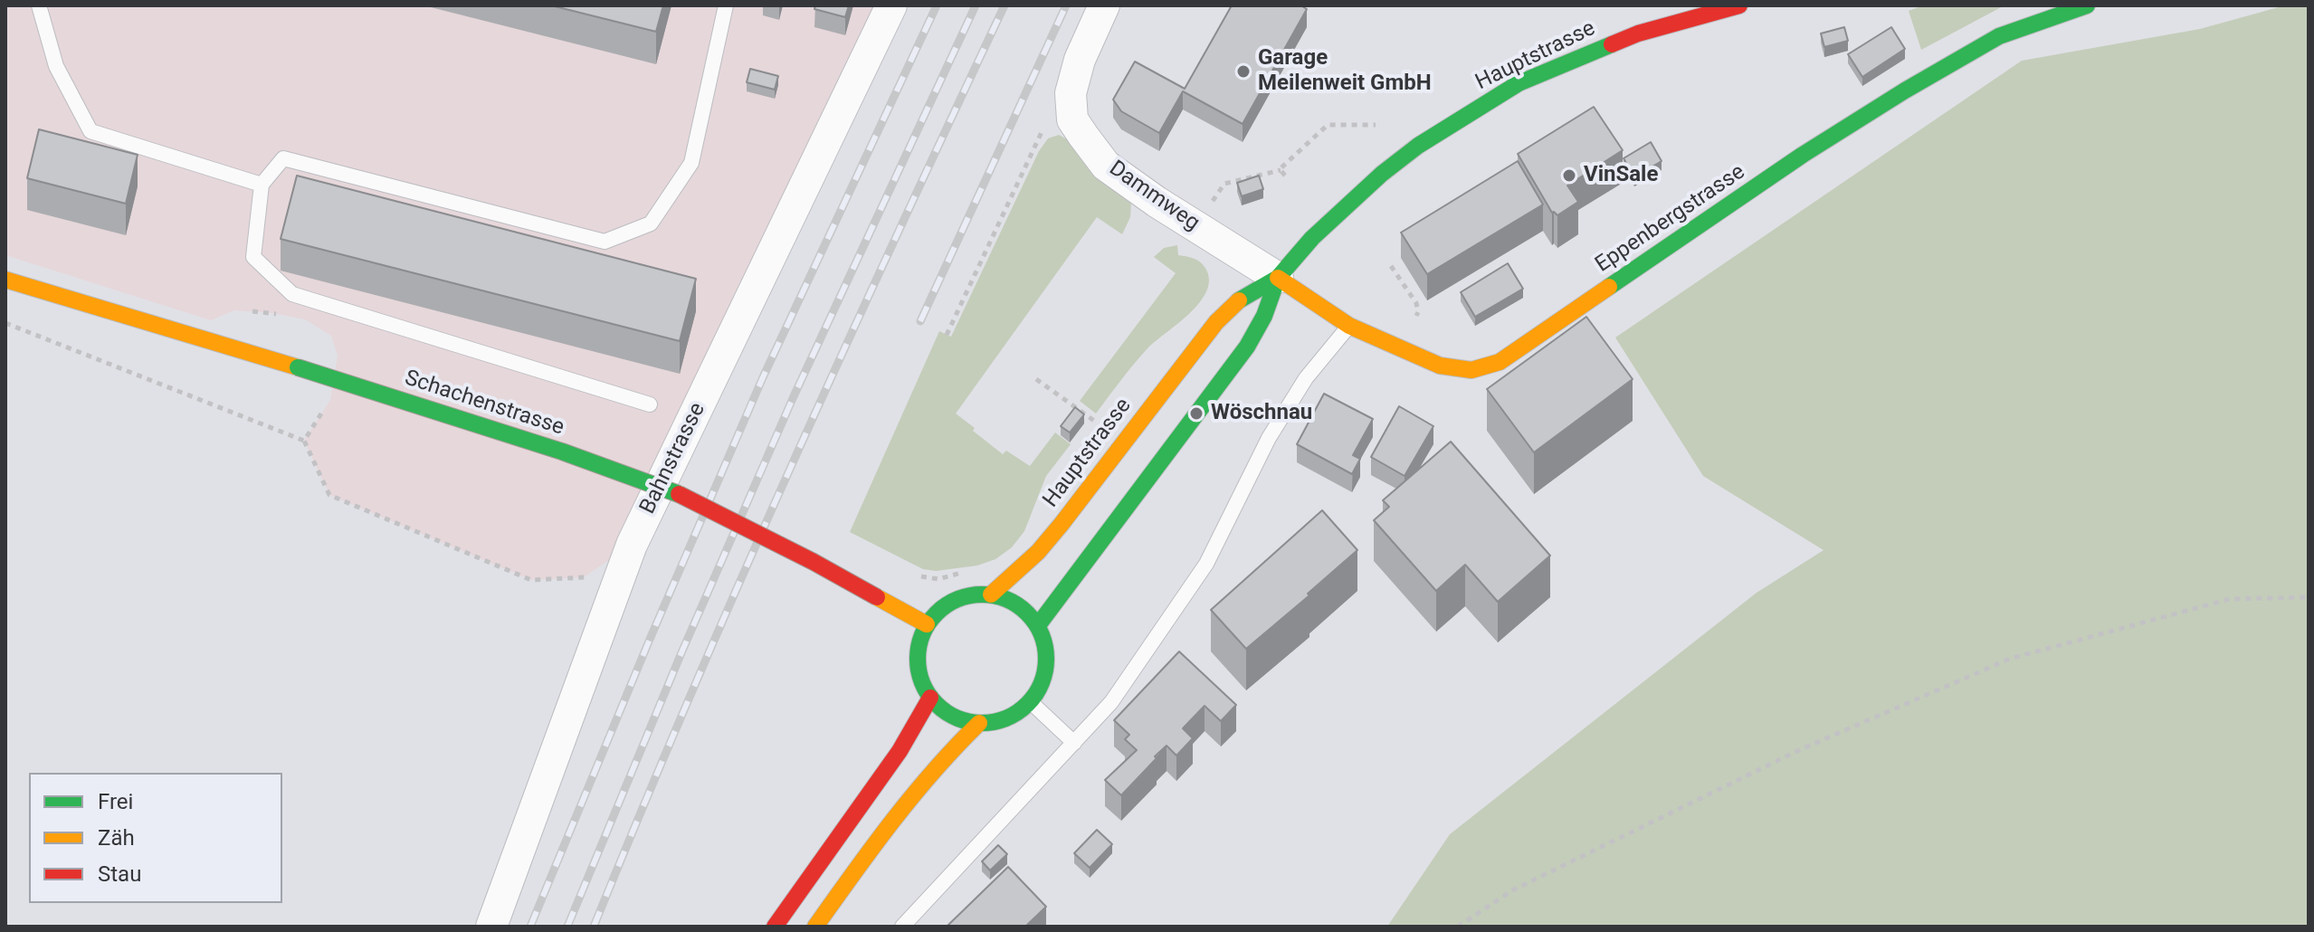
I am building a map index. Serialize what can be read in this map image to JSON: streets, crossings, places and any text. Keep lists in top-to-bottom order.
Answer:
{
  "streets": {
    "main road": ["Hauptstrasse", "Eppenbergstrasse", "Schachenstrasse"],
    "street": ["Dammweg", "Bahnstrasse"]
  },
  "crossings": [
    ["Hauptstrasse", "Dammweg"],
    ["Hauptstrasse", "Eppenbergstrasse"],
    ["Hauptstrasse", "Schachenstrasse"],
    ["Dammweg", "Eppenbergstrasse"]
  ],
  "places": ["Garage Meilenweit GmbH", "VinSale", "Wöschnau"],
  "legend": ["Frei", "Zäh", "Stau"]
}
